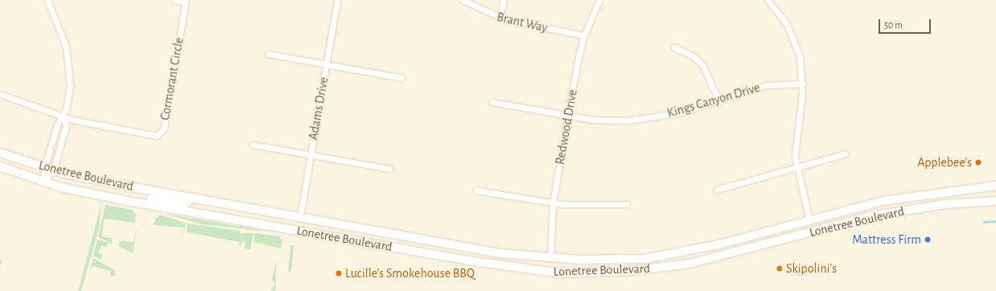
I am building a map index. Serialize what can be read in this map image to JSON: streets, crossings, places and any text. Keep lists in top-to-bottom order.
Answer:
{
  "streets": {
    "main road": ["Lonetree Boulevard"],
    "street": [
      "Brant Way",
      "Cormorant Circle",
      "Kings Canyon Drive",
      "Adams Drive",
      "Redwood Drive"
    ]
  },
  "crossings": [
    ["Brant Way", "Redwood Drive"],
    ["Kings Canyon Drive", "Redwood Drive"],
    ["Adams Drive", "Lonetree Boulevard"],
    ["Redwood Drive", "Lonetree Boulevard"]
  ],
  "places": [
    "Applebee's",
    "Mattress Firm",
    "Skipolini's",
    "Lucille's Smokehouse BBQ"
  ],
  "scale_bar": "50 m"
}
